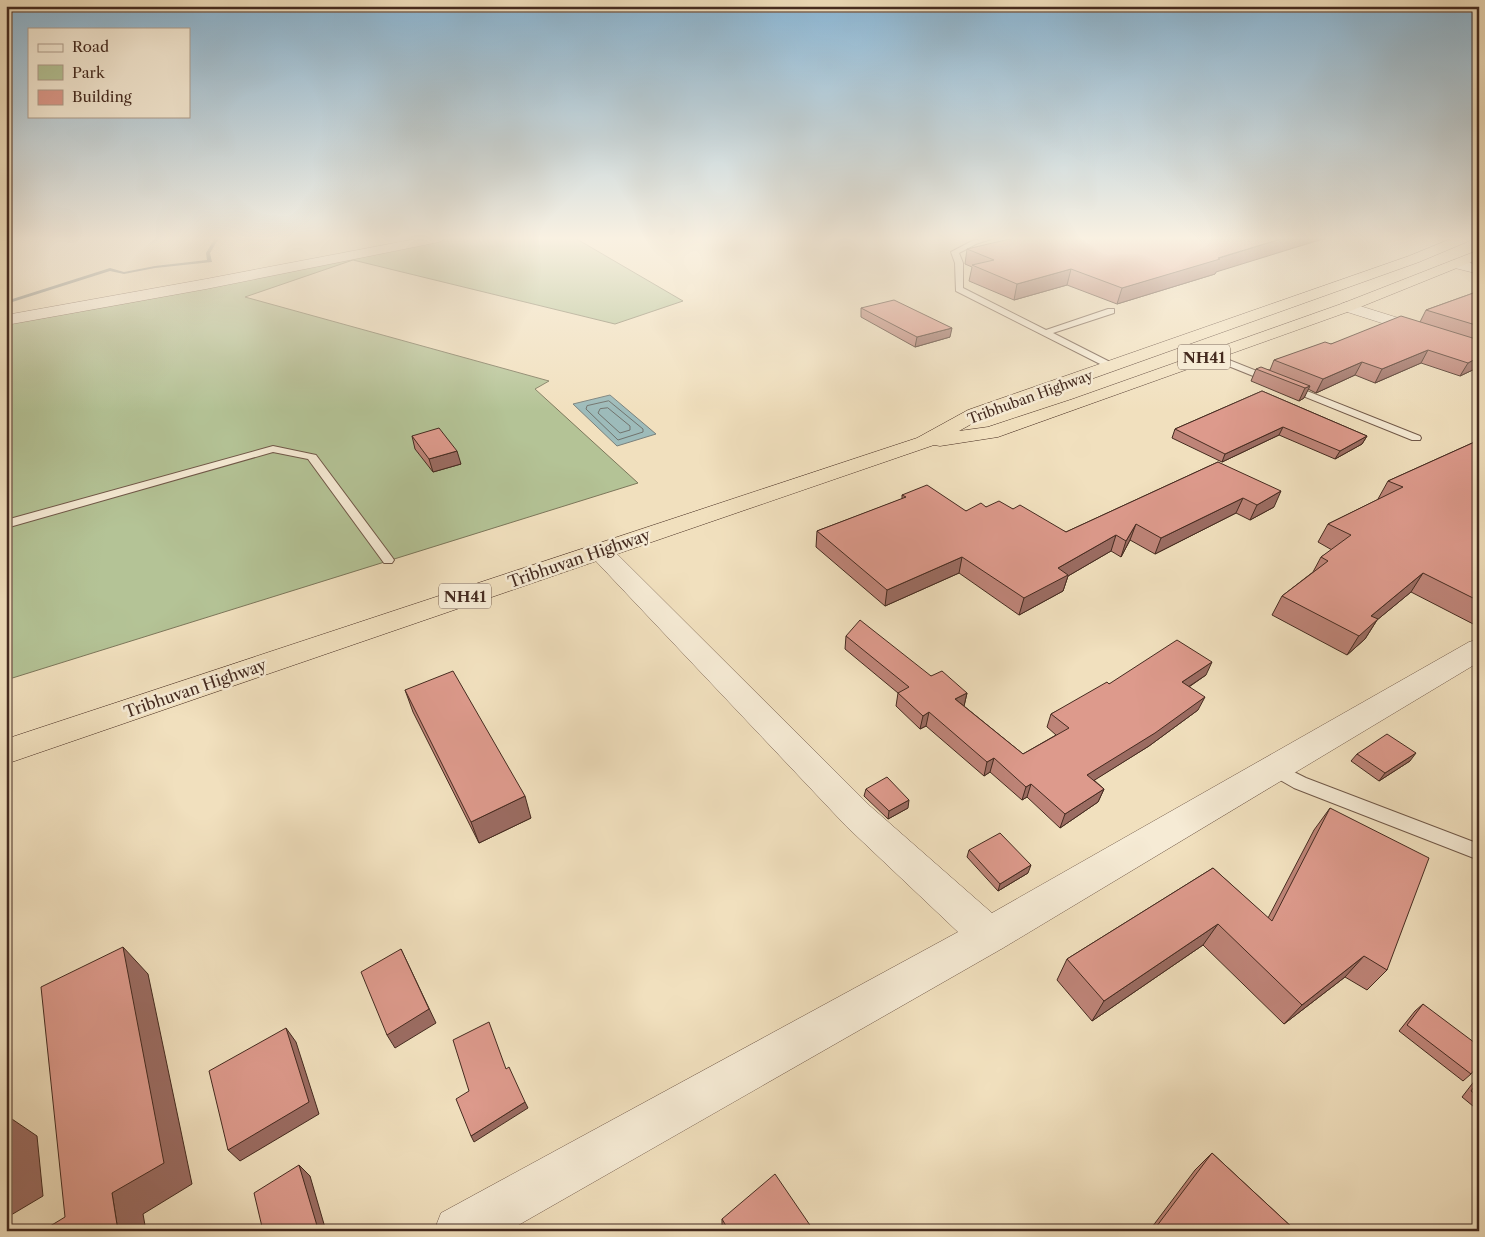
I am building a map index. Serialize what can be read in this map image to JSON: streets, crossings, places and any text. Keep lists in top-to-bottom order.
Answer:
{
  "streets": {
    "highway": ["NH41", "Tribhuban Highway", "Tribhuvan Highway"]
  },
  "crossings": [
    ["Tribhuban Highway", "Tribhuvan Highway"]
  ],
  "legend": ["Road", "Park", "Building"]
}
